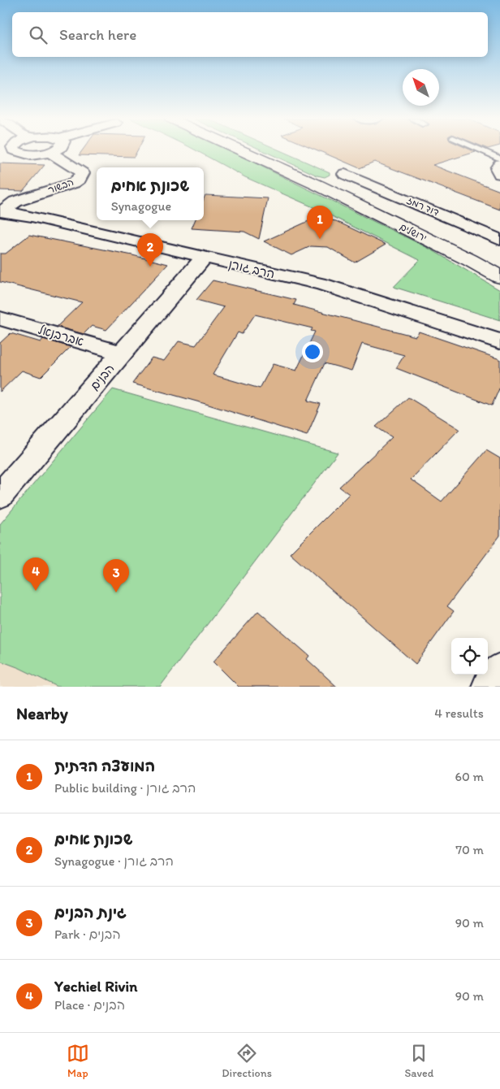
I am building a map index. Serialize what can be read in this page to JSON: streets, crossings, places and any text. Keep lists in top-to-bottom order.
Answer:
{
  "streets": {
    "main road": ["ירושלים"],
    "street": [
      "הבשור",
      "דוד רמז",
      "הרב גורן",
      "אברבנאל",
      "הבנים"
    ]
  },
  "crossings": [
    ["הבשור", "הרב גורן"],
    ["הרב גורן", "הבנים"],
    ["אברבנאל", "הבנים"]
  ],
  "north": "top left",
  "page": {
    "search": "Search here",
    "popup": ["שכונת אחים", "Synagogue"],
    "pins": [
      "1",
      "2",
      "4",
      "3"
    ],
    "heading": ["Nearby", "4 results"],
    "list": [
      {
        "mark": "1",
        "name": "המועצה הדתית",
        "note": "Public building · הרב גורן",
        "value": "60 m"
      },
      {
        "mark": "2",
        "name": "שכונת אחים",
        "note": "Synagogue · הרב גורן",
        "value": "70 m"
      },
      {
        "mark": "3",
        "name": "גינת הבנים",
        "note": "Park · הבנים",
        "value": "90 m"
      },
      {
        "mark": "4",
        "name": "Yechiel Rivin",
        "note": "Place · הבנים",
        "value": "90 m"
      }
    ],
    "nav": ["Map", "Directions", "Saved"]
  }
}
